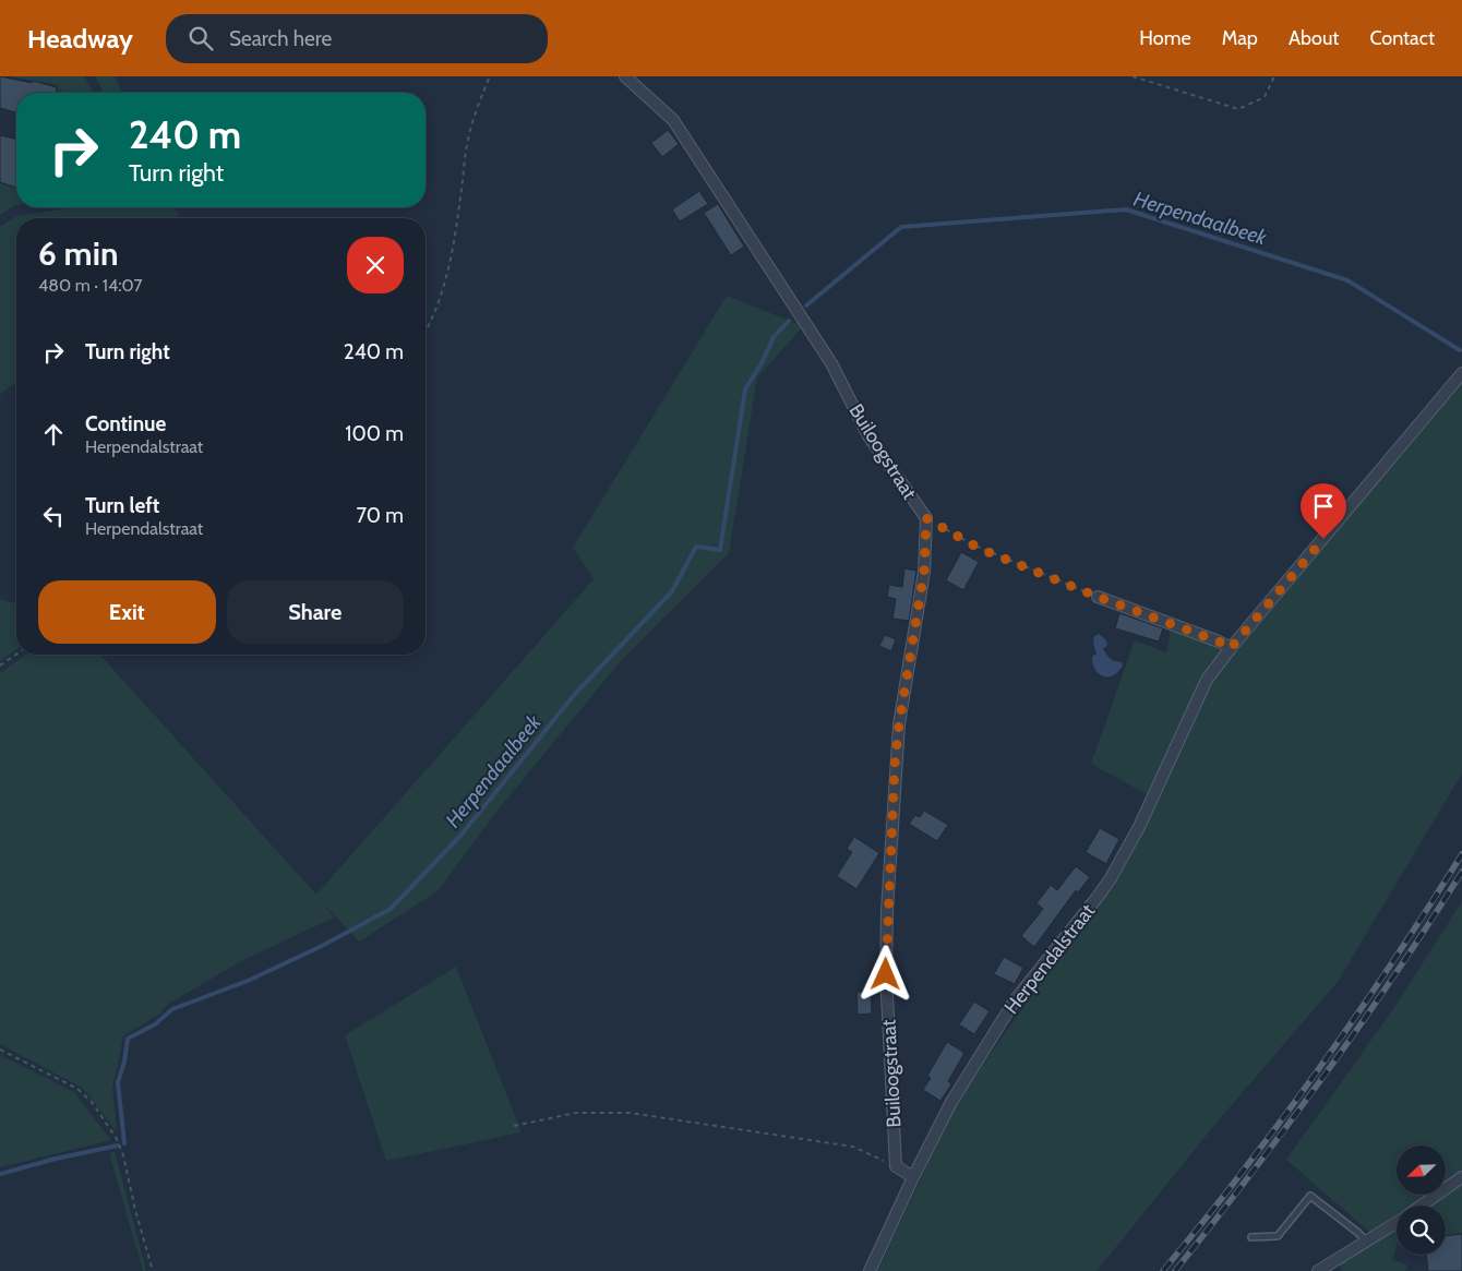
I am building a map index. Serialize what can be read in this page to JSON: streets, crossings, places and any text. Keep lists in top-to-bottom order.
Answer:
{
  "streets": {
    "street": ["Builoogstraat", "Herpendalstraat"]
  },
  "water": ["Herpendaalbeek"],
  "north": "bottom left",
  "page": {
    "header": "Headway",
    "search": "Search here",
    "nav": [
      "Home",
      "Map",
      "About",
      "Contact"
    ],
    "turn": ["240 m", "Turn right"],
    "heading": ["6 min", "480 m · 14:07"],
    "list": [
      {
        "name": "Turn right",
        "value": "240 m"
      },
      {
        "name": "Continue",
        "note": "Herpendalstraat",
        "value": "100 m"
      },
      {
        "name": "Turn left",
        "note": "Herpendalstraat",
        "value": "70 m"
      }
    ],
    "buttons": ["Exit", "Share"]
  }
}
